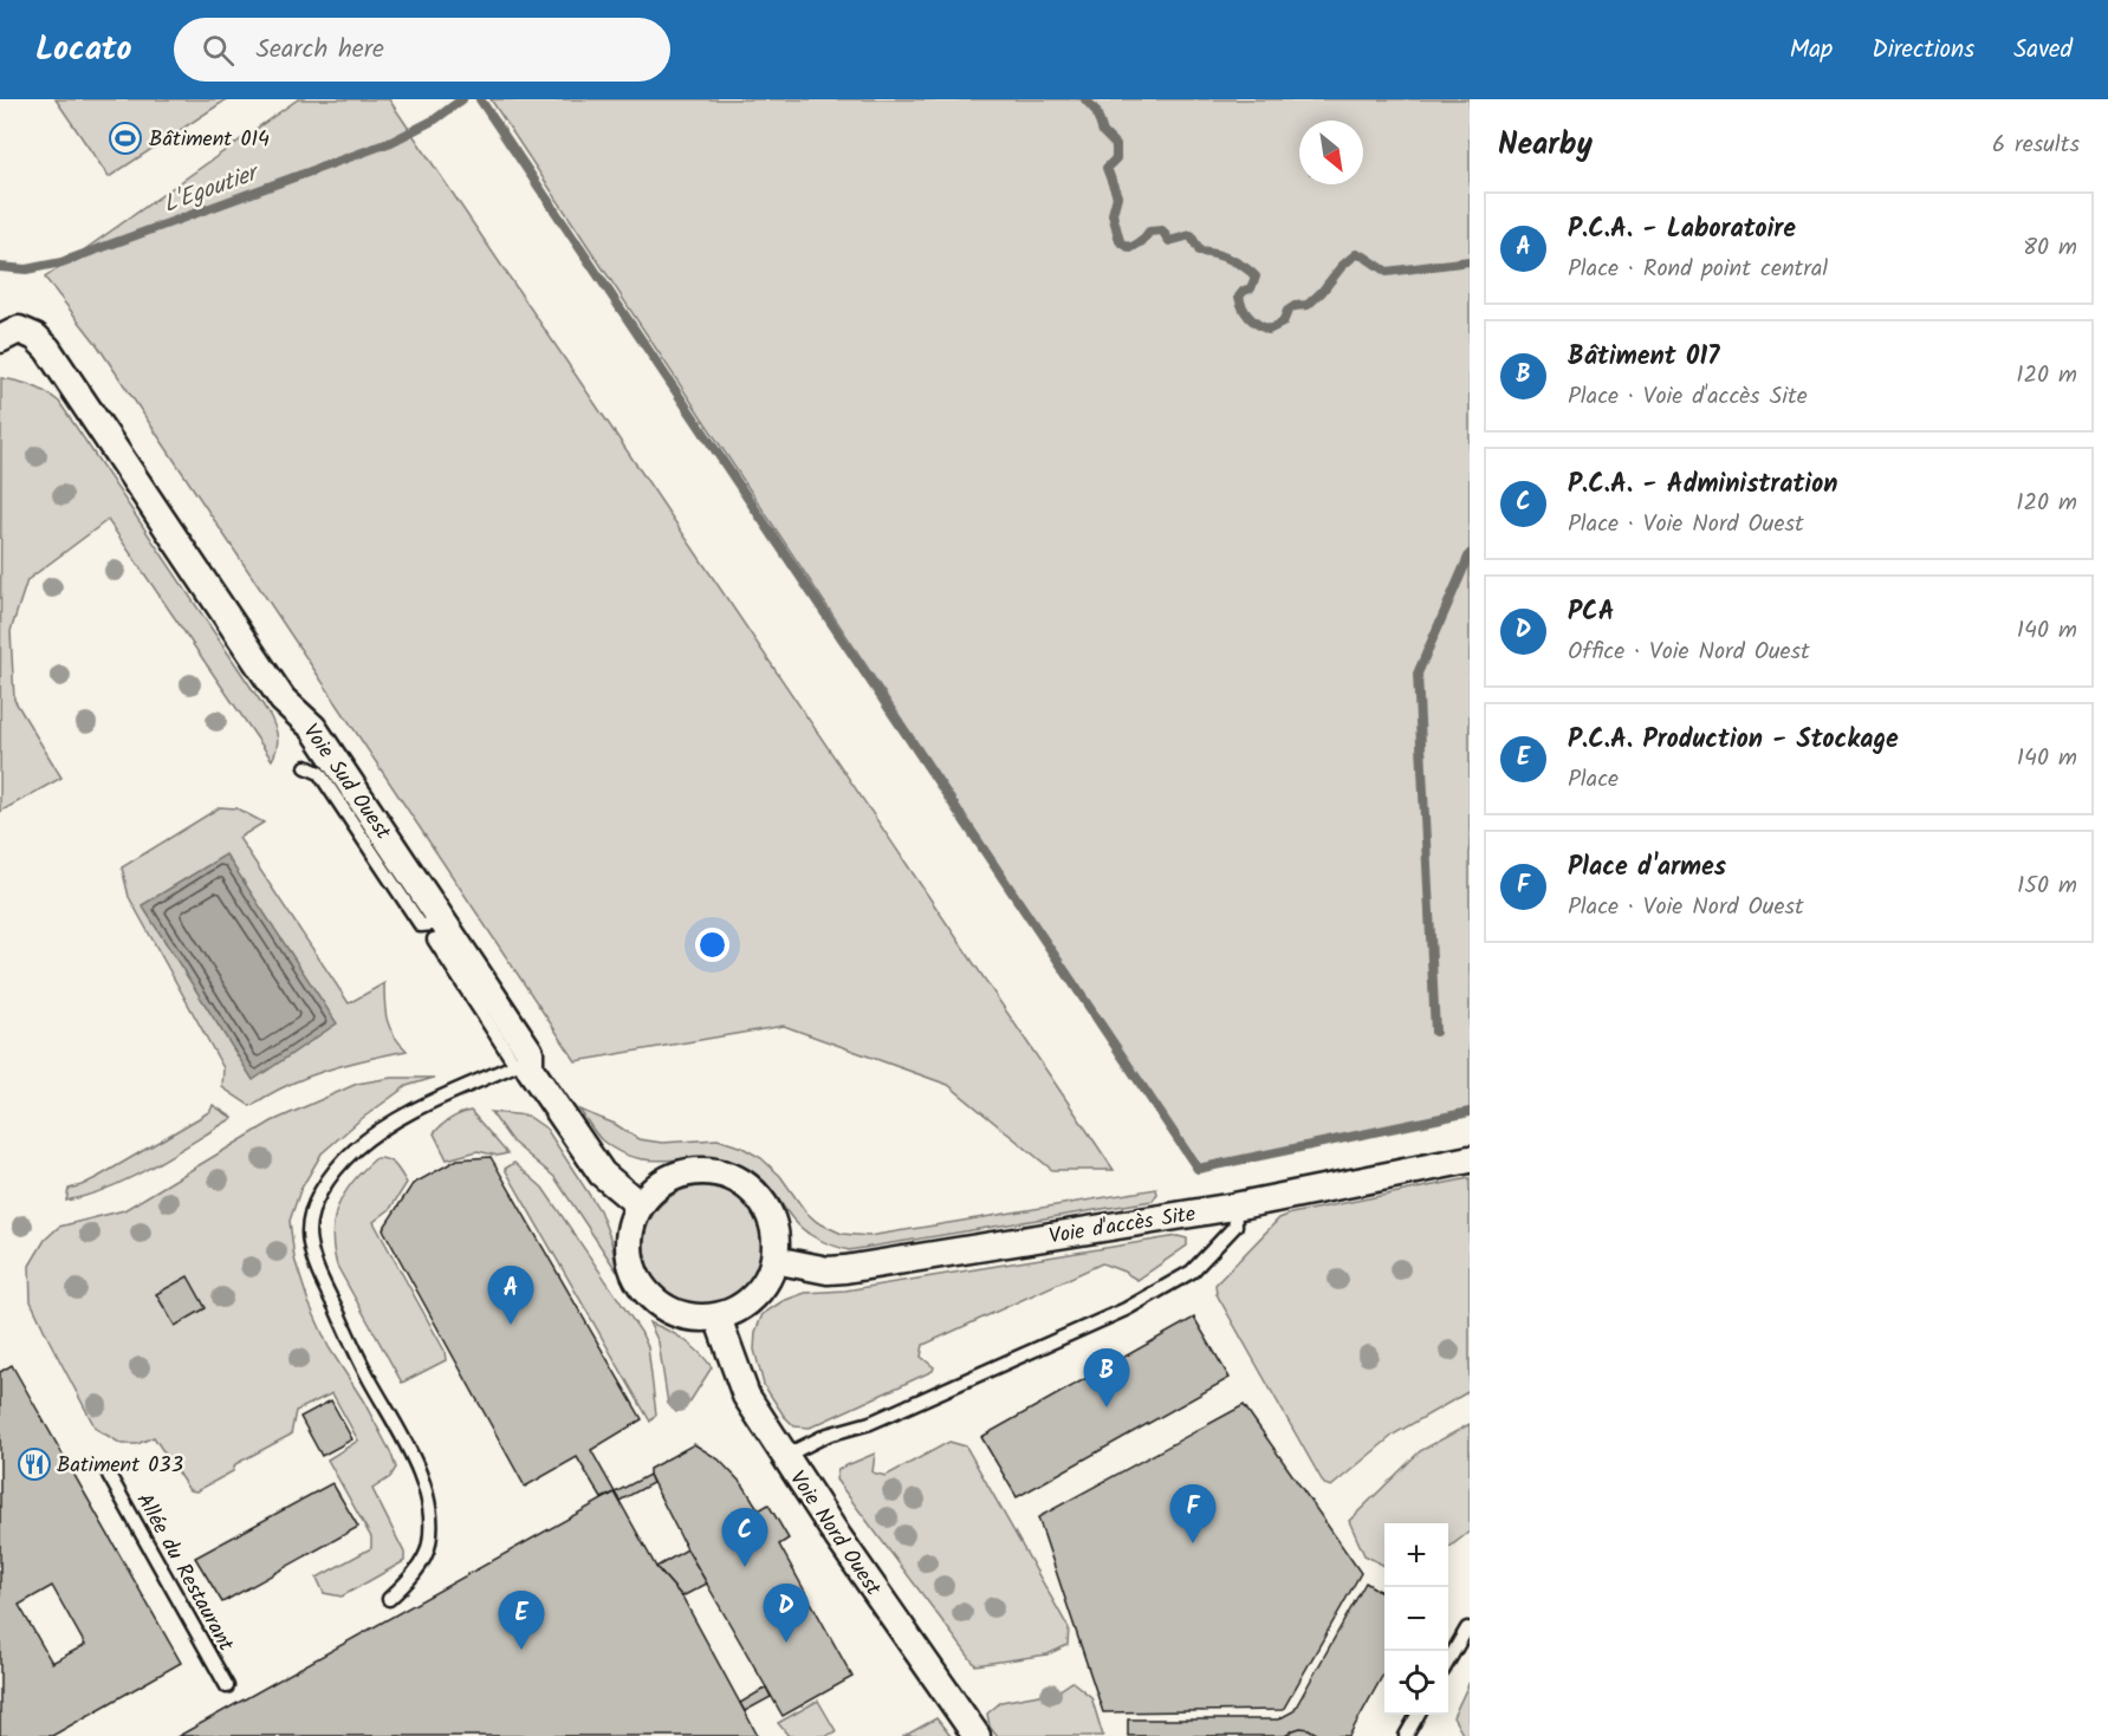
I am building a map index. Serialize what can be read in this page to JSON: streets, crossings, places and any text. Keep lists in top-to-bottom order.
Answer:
{
  "streets": {
    "street": ["Voie Sud Ouest", "Voie d'accès Site", "Voie Nord Ouest"],
    "lane": ["Allée du Restaurant"]
  },
  "crossings": [
    ["Voie Sud Ouest", "Voie d'accès Site"],
    ["Voie Sud Ouest", "Voie Nord Ouest"],
    ["Voie d'accès Site", "Voie Nord Ouest"]
  ],
  "water": ["L'Egoutier"],
  "places": {
    "sports": ["Bâtiment 014"],
    "restaurant": ["Batiment 033"]
  },
  "north": "bottom right",
  "page": {
    "header": "Locato",
    "search": "Search here",
    "nav": ["Map", "Directions", "Saved"],
    "heading": ["Nearby", "6 results"],
    "list": [
      {
        "mark": "A",
        "name": "P.C.A. - Laboratoire",
        "note": "Place · Rond point central",
        "value": "80 m"
      },
      {
        "mark": "B",
        "name": "Bâtiment 017",
        "note": "Place · Voie d'accès Site",
        "value": "120 m"
      },
      {
        "mark": "C",
        "name": "P.C.A. - Administration",
        "note": "Place · Voie Nord Ouest",
        "value": "120 m"
      },
      {
        "mark": "D",
        "name": "PCA",
        "note": "Office · Voie Nord Ouest",
        "value": "140 m"
      },
      {
        "mark": "E",
        "name": "P.C.A. Production - Stockage",
        "note": "Place",
        "value": "140 m"
      },
      {
        "mark": "F",
        "name": "Place d'armes",
        "note": "Place · Voie Nord Ouest",
        "value": "150 m"
      }
    ],
    "pins": [
      "A",
      "B",
      "F",
      "C",
      "D",
      "E"
    ],
    "map_buttons": ["+", "−"]
  }
}
